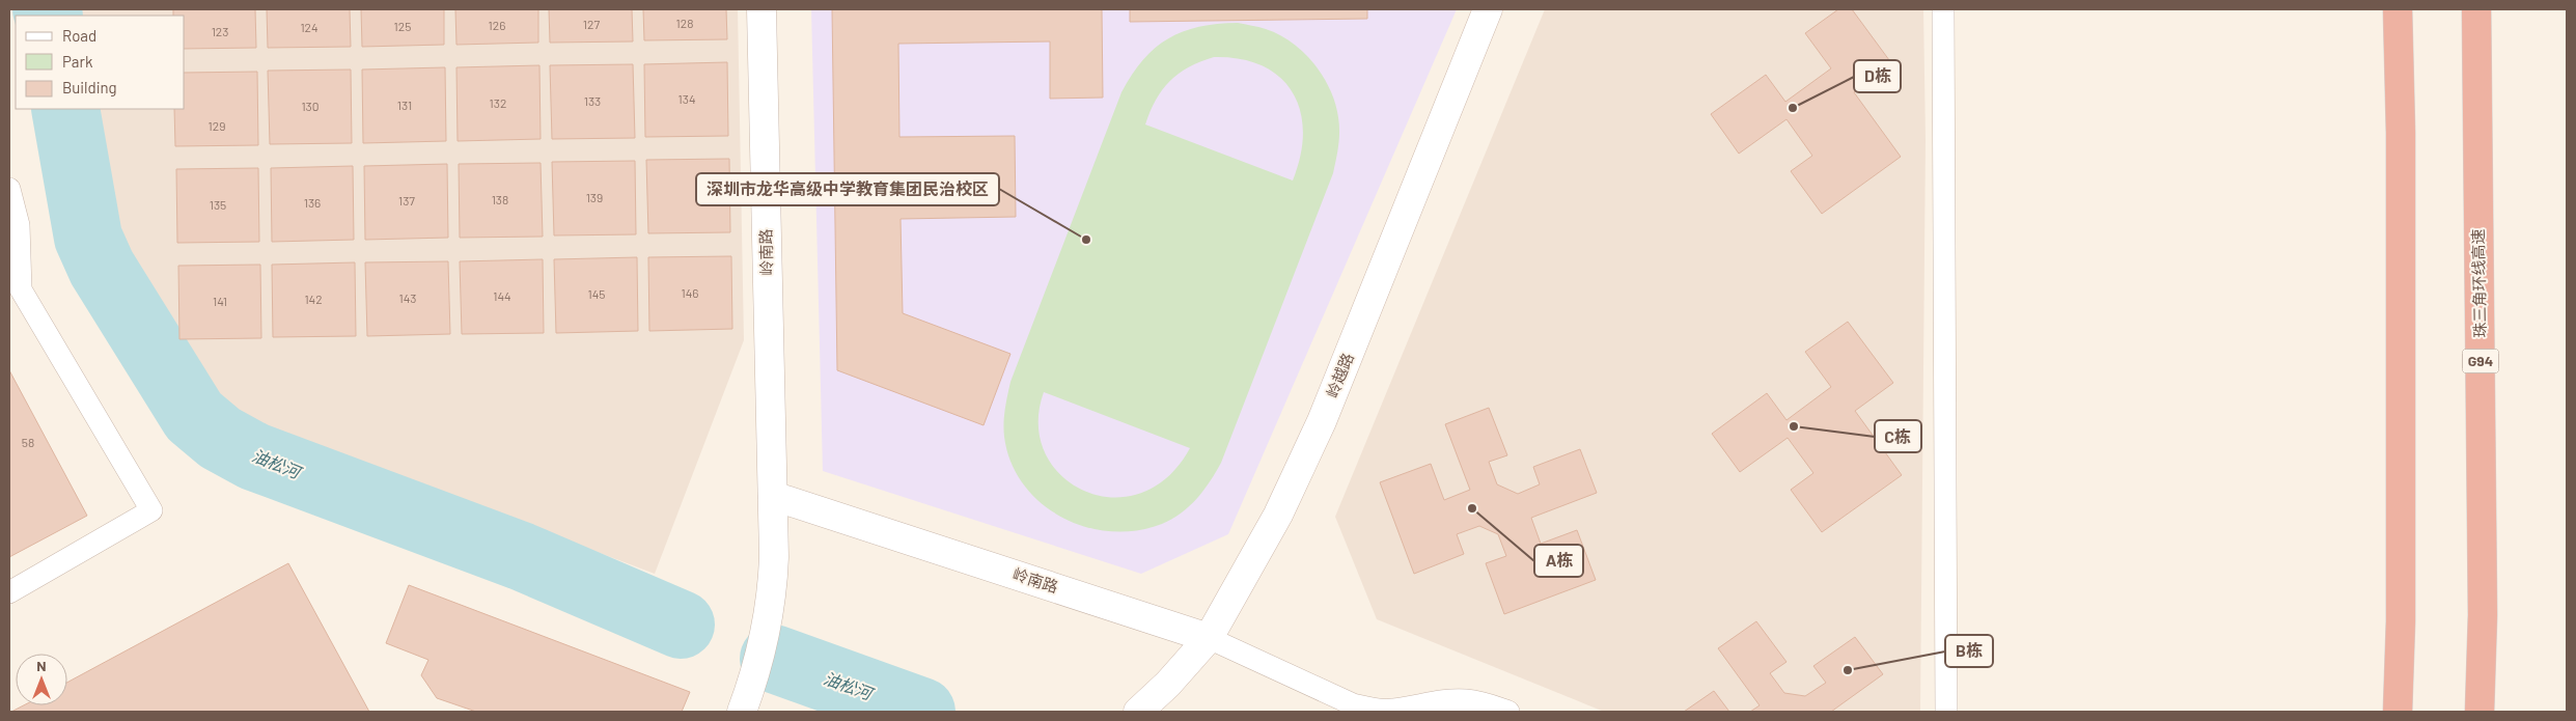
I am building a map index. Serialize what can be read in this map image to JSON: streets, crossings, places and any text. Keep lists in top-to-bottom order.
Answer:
{
  "streets": {
    "highway": ["珠三角环线高速", "G94"],
    "street": ["岭南路", "岭越路"]
  },
  "crossings": [
    ["岭南路", "岭越路"]
  ],
  "water": ["油松河"],
  "places": [
    "D栋",
    "深圳市龙华高级中学教育集团民治校区",
    "C栋",
    "A栋",
    "B栋"
  ],
  "house_numbers": [
    "128",
    "127",
    "126",
    "125",
    "124",
    "123",
    "134",
    "133",
    "132",
    "131",
    "130",
    "129",
    "139",
    "138",
    "137",
    "136",
    "135",
    "146",
    "145",
    "144",
    "143",
    "142",
    "141",
    "58"
  ],
  "legend": ["Road", "Park", "Building"],
  "north": "top"
}
